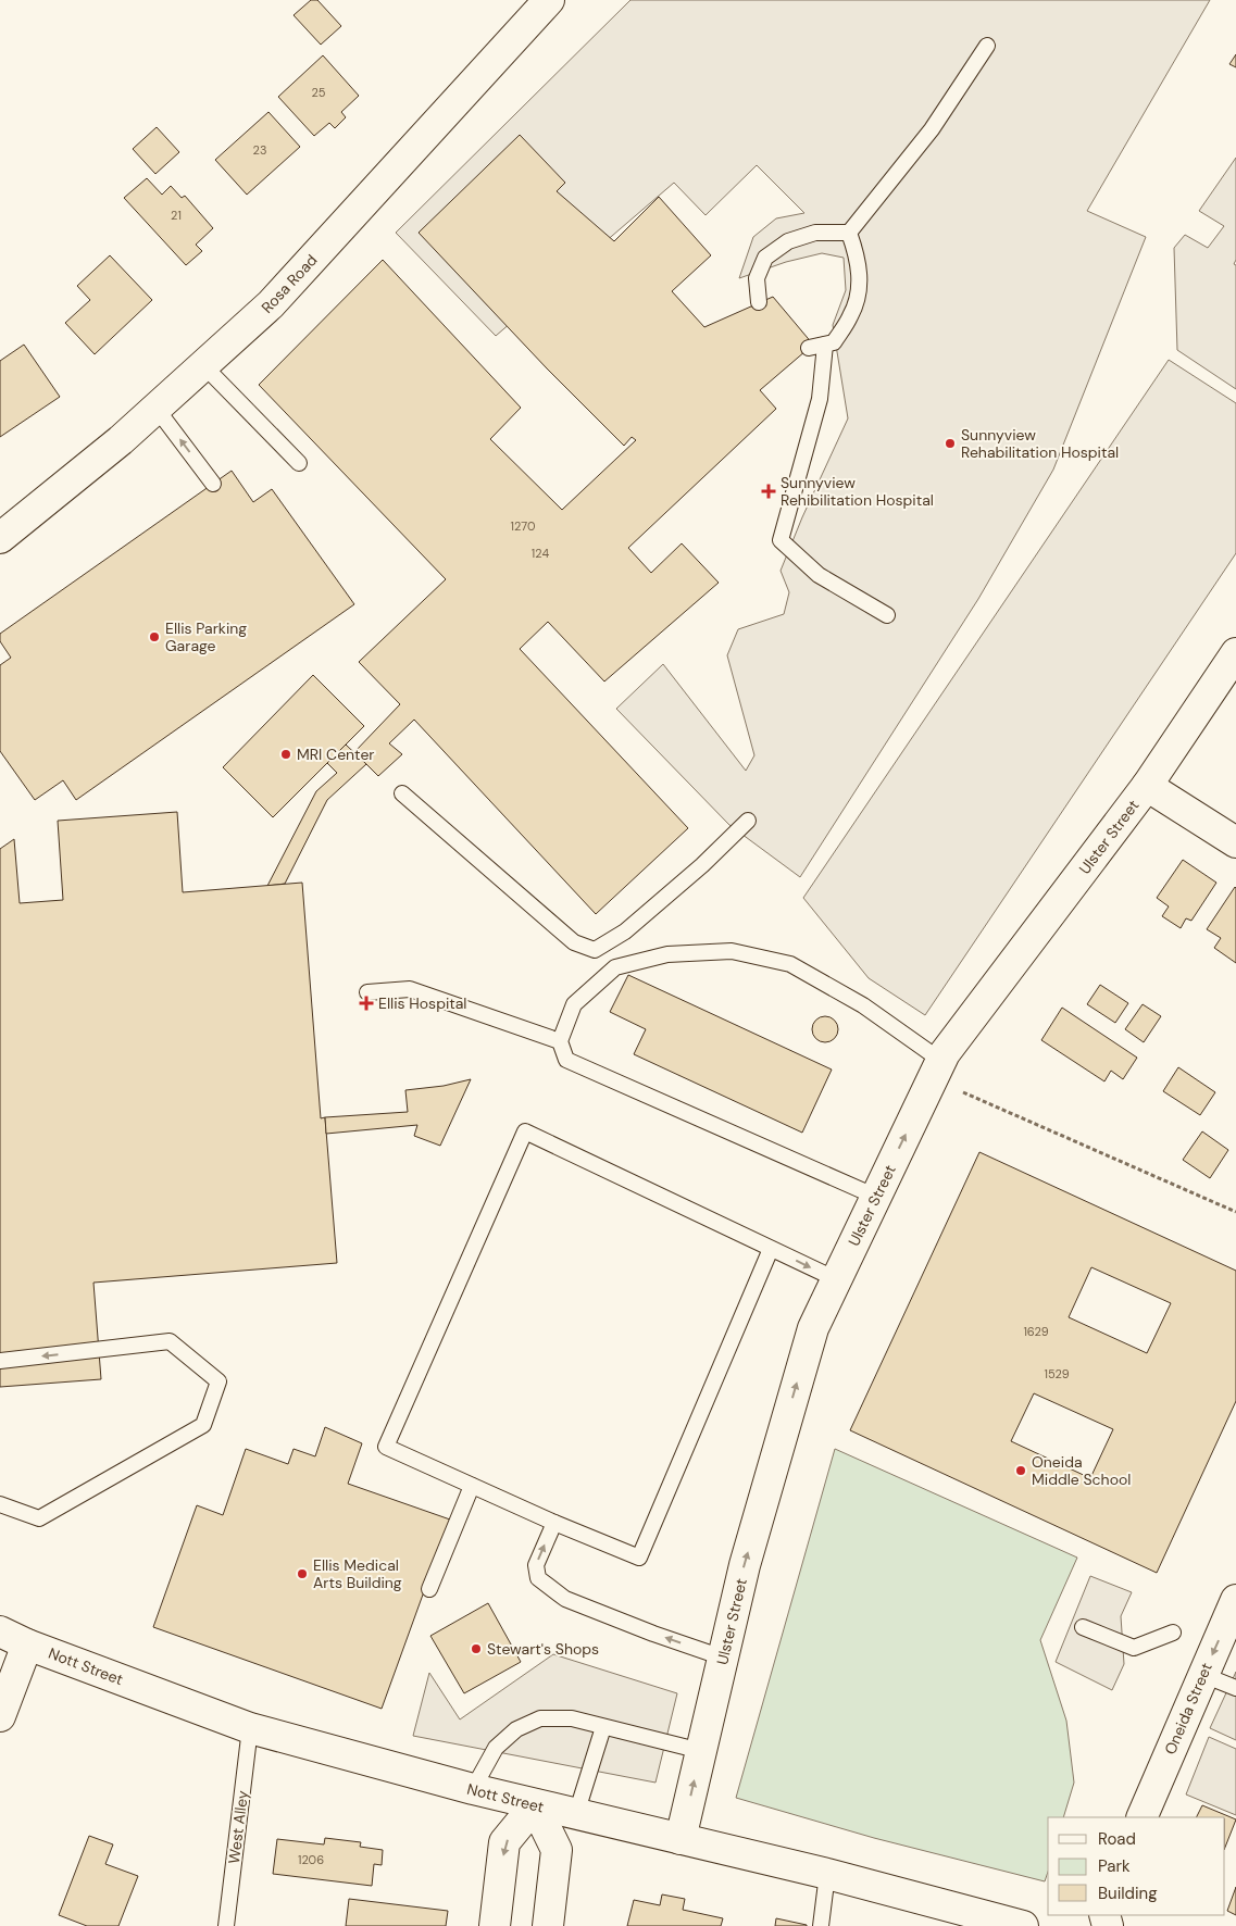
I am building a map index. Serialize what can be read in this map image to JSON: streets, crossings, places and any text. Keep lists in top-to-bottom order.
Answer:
{
  "streets": {
    "street": [
      "Rosa Road",
      "Ulster Street",
      "Nott Street",
      "Oneida Street"
    ],
    "lane": ["West Alley"]
  },
  "crossings": [
    ["Ulster Street", "Nott Street"],
    ["Nott Street", "West Alley"]
  ],
  "one_way": ["Ulster Street"],
  "places": {
    "other": [
      "Sunnyview Rehabilitation Hospital",
      "Ellis Parking Garage",
      "MRI Center",
      "Oneida Middle School",
      "Ellis Medical Arts Building",
      "Stewart's Shops"
    ],
    "health": ["Sunnyview Rehibilitation Hospital", "Ellis Hospital"]
  },
  "house_numbers": [
    "25",
    "23",
    "21",
    "1270",
    "124",
    "1629",
    "1529",
    "1206"
  ],
  "legend": ["Road", "Park", "Building"]
}
